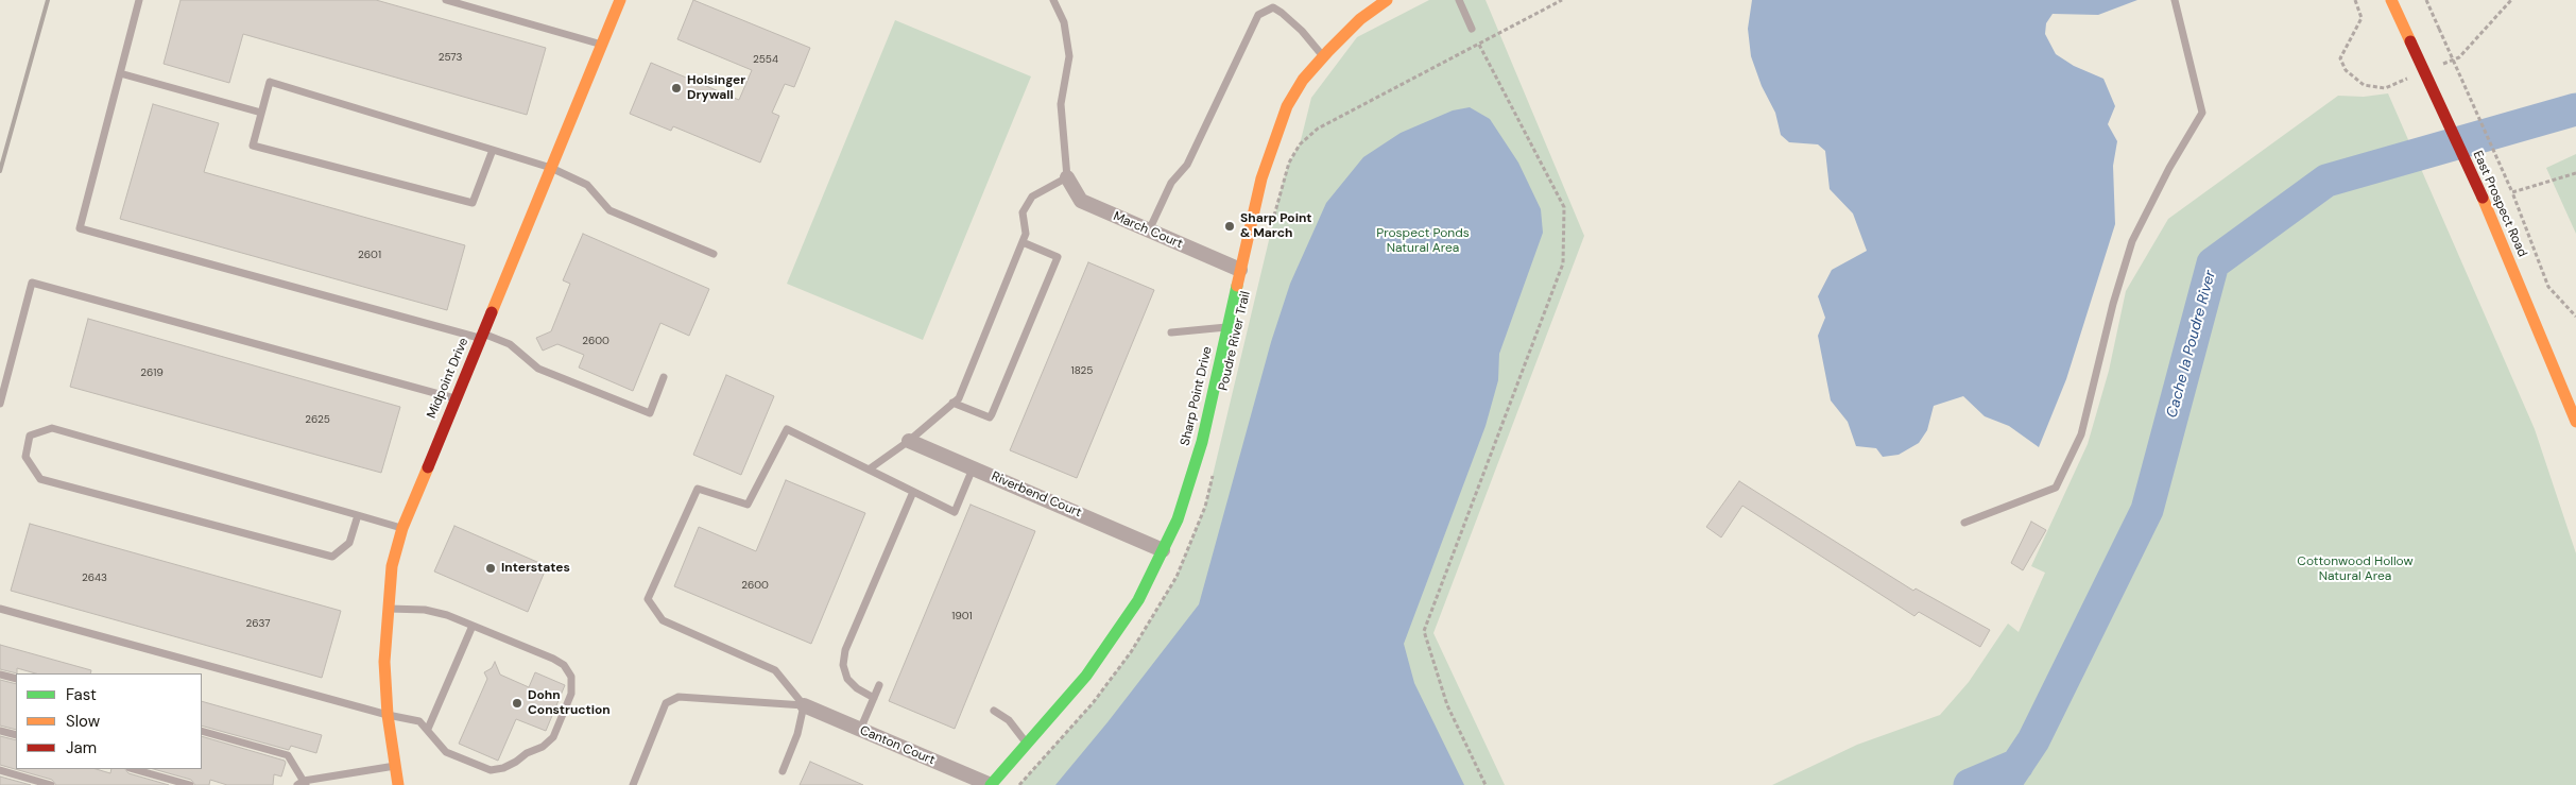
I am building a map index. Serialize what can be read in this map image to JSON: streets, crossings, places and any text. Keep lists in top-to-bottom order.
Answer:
{
  "streets": {
    "street": [
      "East Prospect Road",
      "March Court",
      "Midpoint Drive",
      "Sharp Point Drive",
      "Riverbend Court",
      "Canton Court"
    ]
  },
  "crossings": [
    ["March Court", "Sharp Point Drive"],
    ["Sharp Point Drive", "Riverbend Court"],
    ["Sharp Point Drive", "Canton Court"]
  ],
  "water": ["Cache la Poudre River"],
  "parks": ["Prospect Ponds Natural Area", "Cottonwood Hollow Natural Area"],
  "places": [
    "Holsinger Drywall",
    "Sharp Point & March",
    "Interstates",
    "Dohn Construction"
  ],
  "house_numbers": [
    "2573",
    "2554",
    "2601",
    "2600",
    "1825",
    "2619",
    "2625",
    "2643",
    "2600",
    "1901",
    "2637"
  ],
  "legend": ["Fast", "Slow", "Jam"]
}
